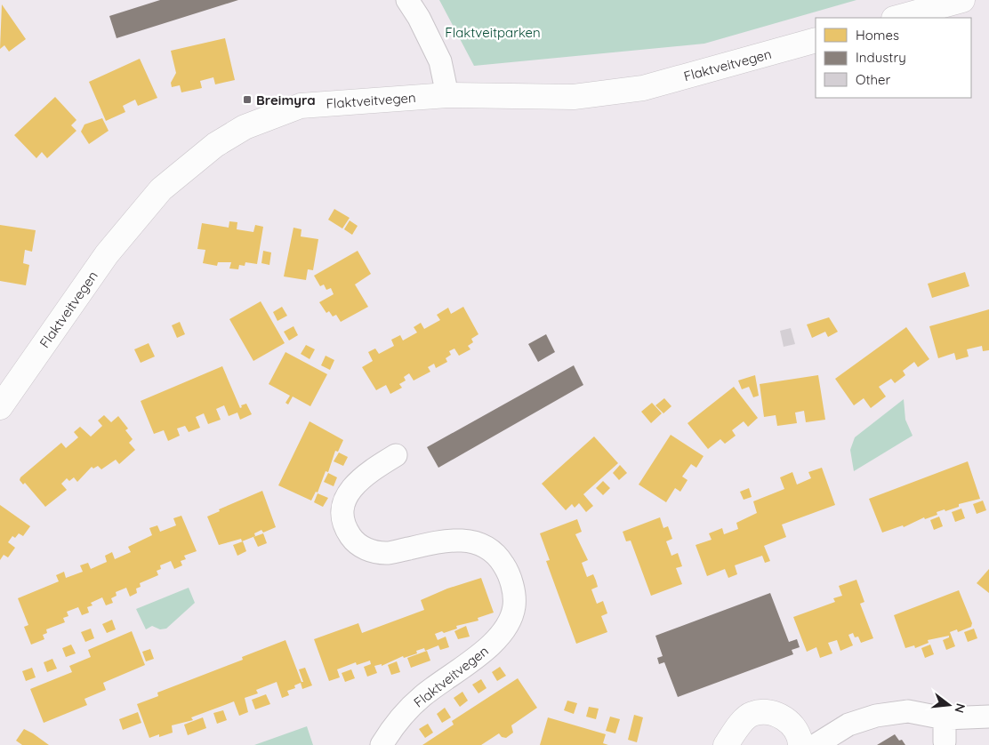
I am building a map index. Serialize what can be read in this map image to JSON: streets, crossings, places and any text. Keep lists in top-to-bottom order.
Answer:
{
  "streets": {
    "main road": ["Flaktveitvegen"]
  },
  "parks": ["Flaktveitparken"],
  "places": {
    "transit": ["Breimyra"]
  },
  "legend": ["Homes", "Industry", "Other"],
  "north": "right"
}
